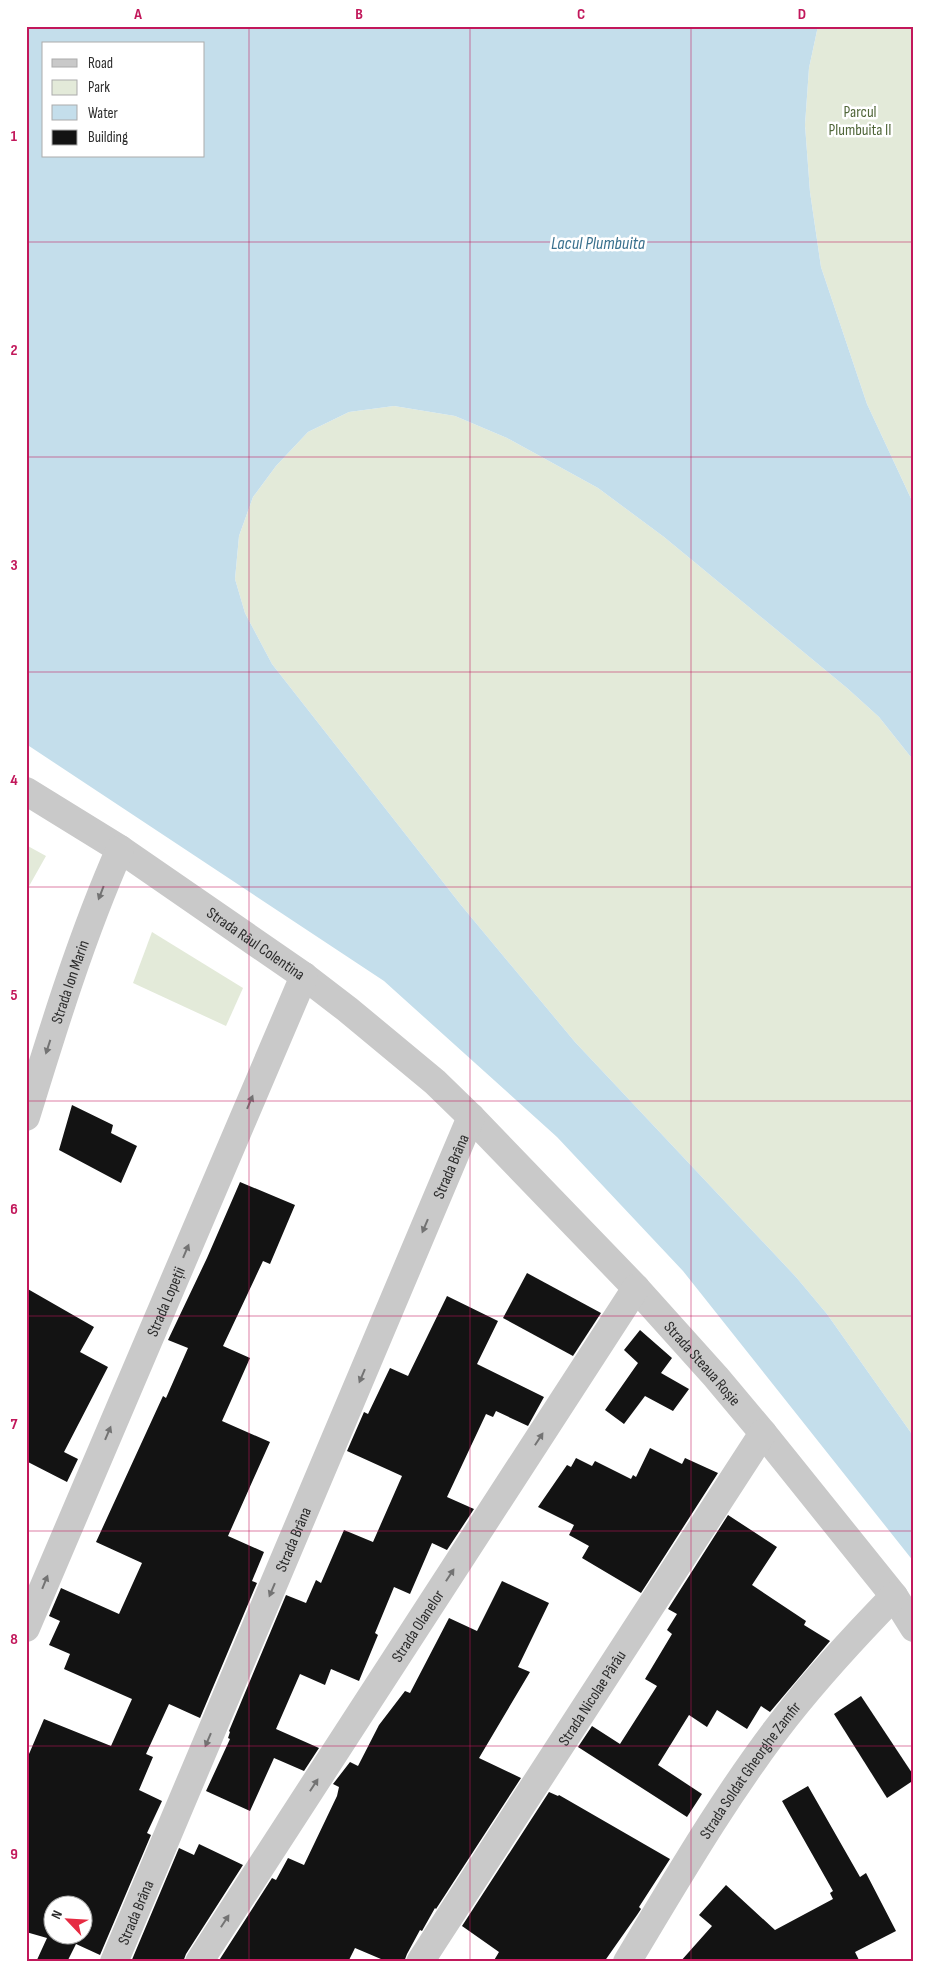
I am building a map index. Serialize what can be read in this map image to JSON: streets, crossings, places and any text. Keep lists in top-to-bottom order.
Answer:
{
  "streets": {
    "street": [
      "Strada Râul Colentina",
      "Strada Ion Marin",
      "Strada Brâna",
      "Strada Lopeții",
      "Strada Steaua Roșie",
      "Strada Olanelor",
      "Strada Nicolae Pârâu",
      "Strada Soldat Gheorghe Zamfir"
    ]
  },
  "crossings": [
    ["Strada Râul Colentina", "Strada Ion Marin"],
    ["Strada Râul Colentina", "Strada Brâna"],
    ["Strada Râul Colentina", "Strada Lopeții"],
    ["Strada Râul Colentina", "Strada Steaua Roșie"],
    ["Strada Brâna", "Strada Steaua Roșie"],
    ["Strada Steaua Roșie", "Strada Olanelor"],
    ["Strada Steaua Roșie", "Strada Nicolae Pârâu"],
    ["Strada Steaua Roșie", "Strada Soldat Gheorghe Zamfir"]
  ],
  "one_way": [
    "Strada Ion Marin",
    "Strada Brâna",
    "Strada Lopeții",
    "Strada Olanelor"
  ],
  "water": ["Lacul Plumbuita"],
  "parks": ["Parcul Plumbuita II"],
  "legend": [
    "Road",
    "Park",
    "Water",
    "Building"
  ],
  "north": "top left",
  "grid": {
    "columns": [
      "A",
      "B",
      "C",
      "D"
    ],
    "rows": [
      "1",
      "2",
      "3",
      "4",
      "5",
      "6",
      "7",
      "8",
      "9"
    ]
  }
}
